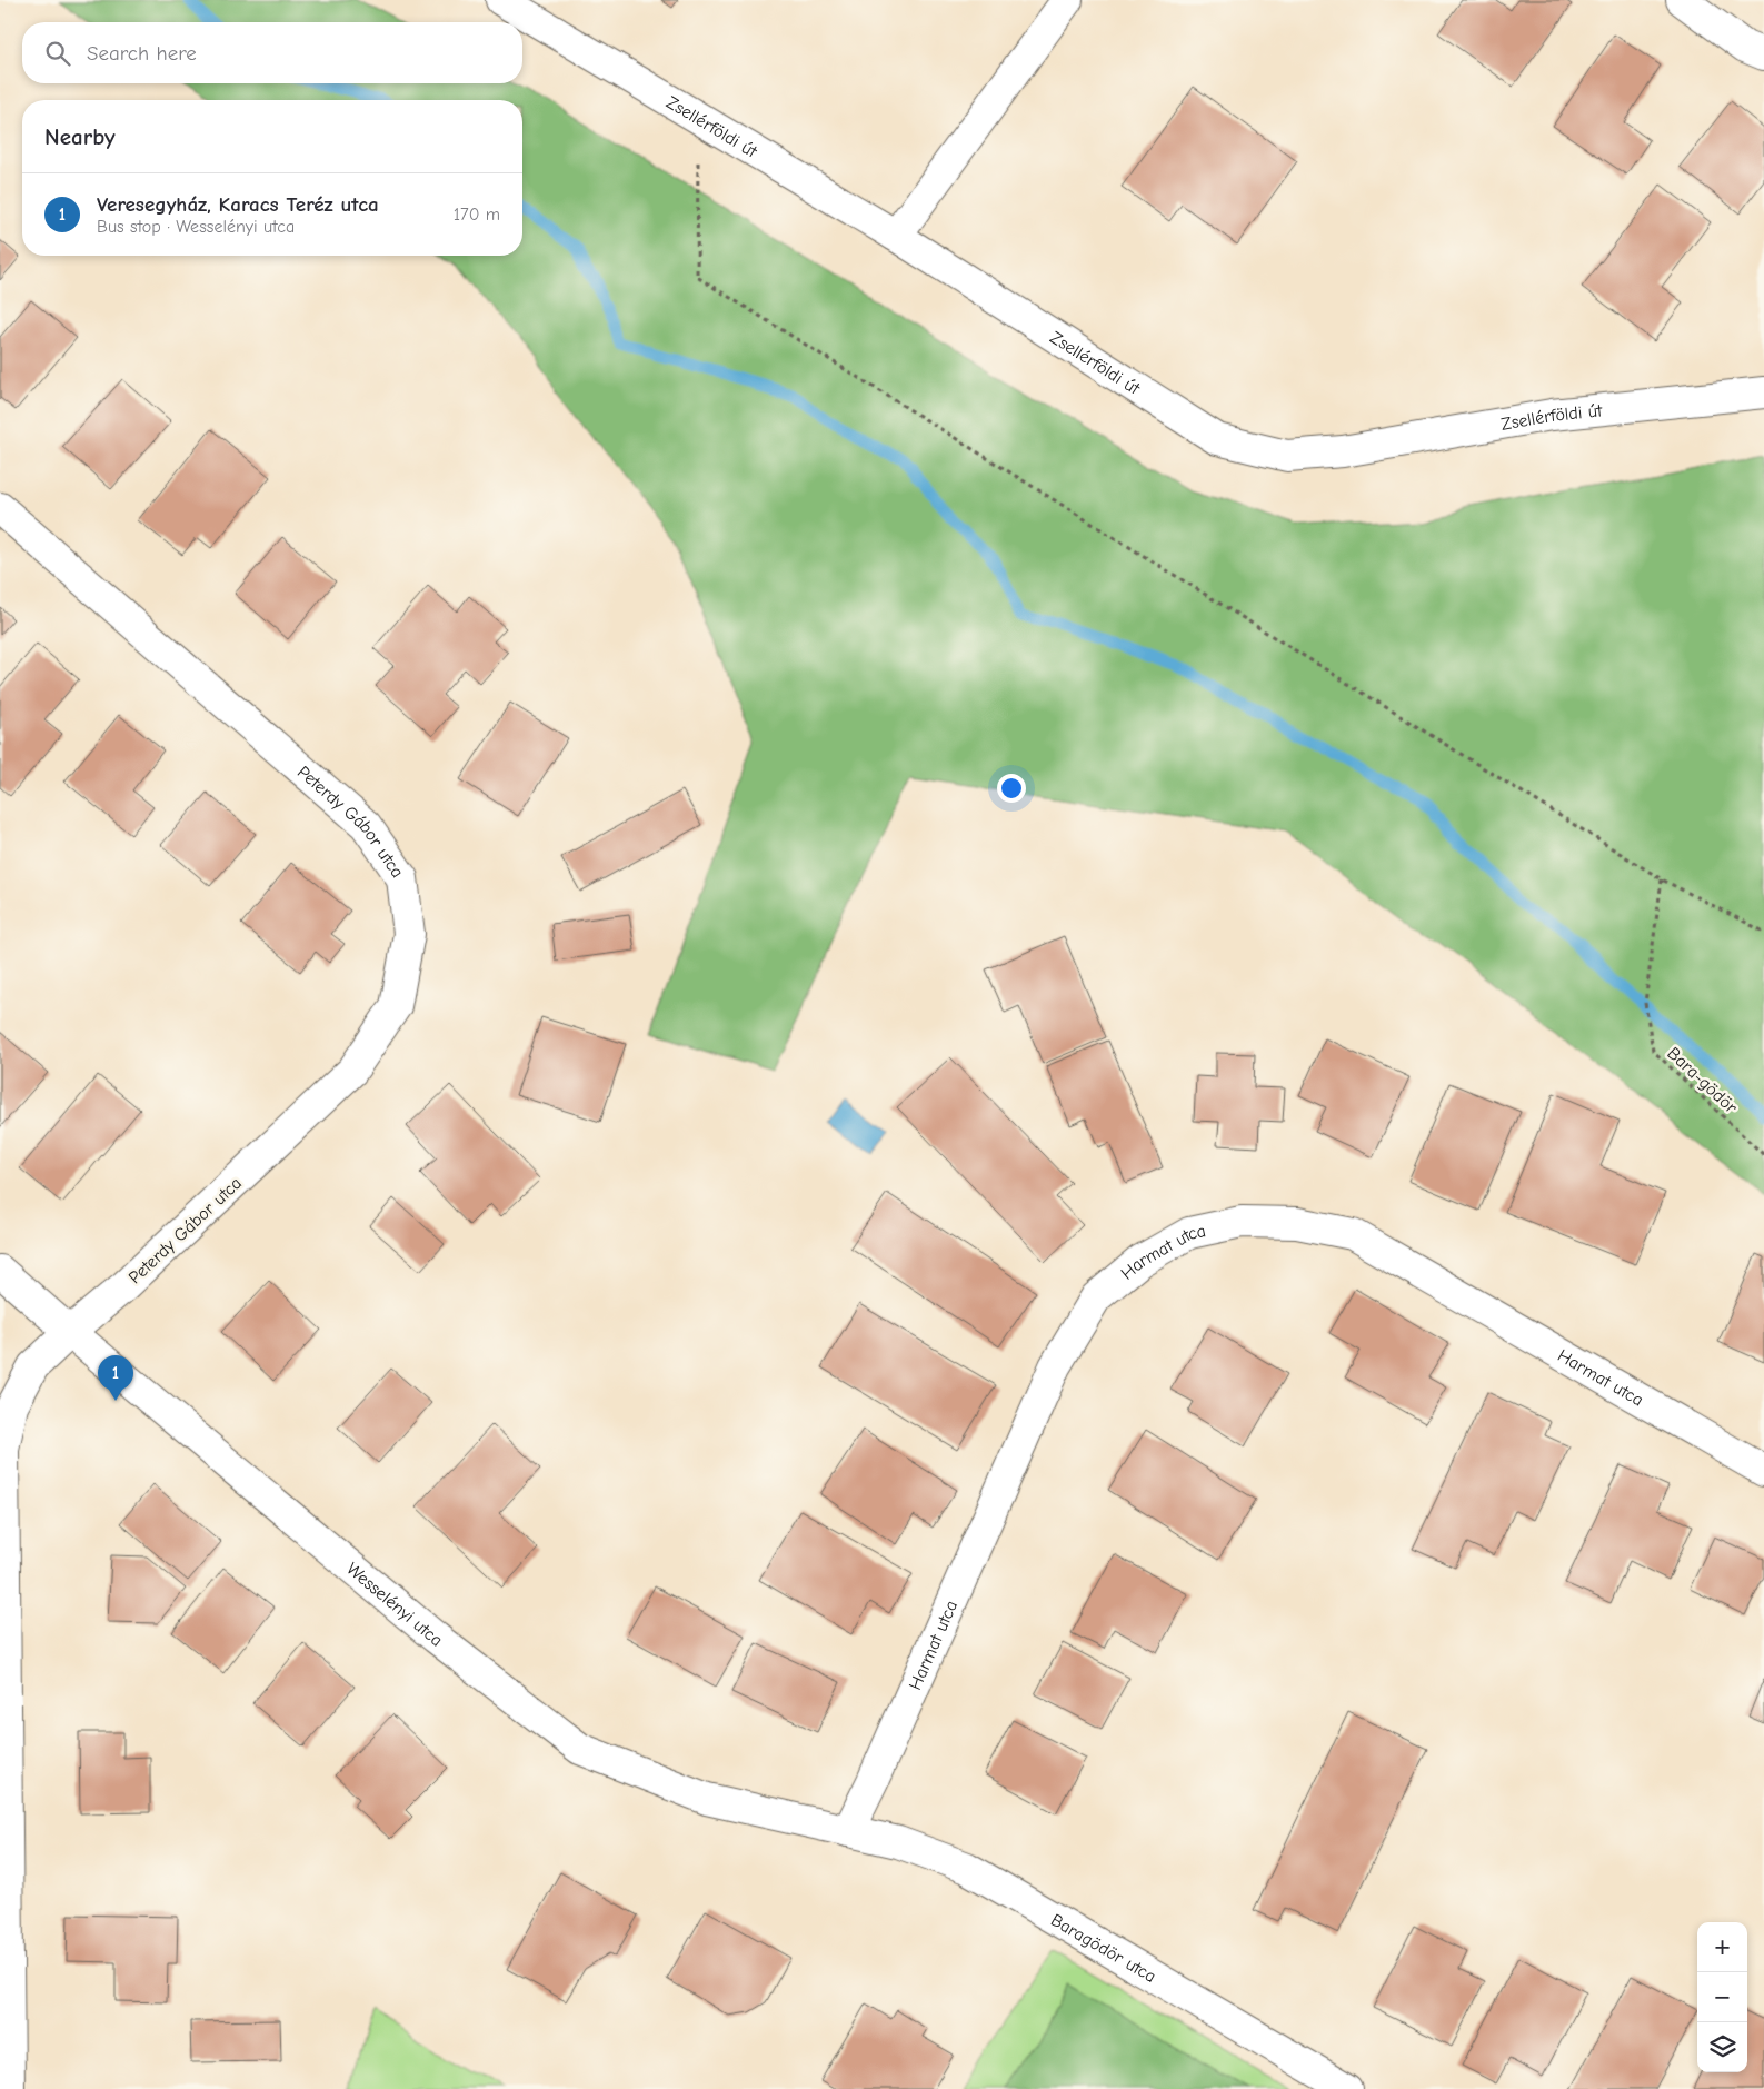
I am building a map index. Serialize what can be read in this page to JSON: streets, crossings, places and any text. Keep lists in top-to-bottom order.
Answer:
{
  "streets": {
    "street": [
      "Zsellérföldi út",
      "Peterdy Gábor utca",
      "Harmat utca",
      "Wesselényi utca",
      "Baragödör utca"
    ],
    "path": ["Bara-gödör"]
  },
  "crossings": [
    ["Peterdy Gábor utca", "Wesselényi utca"],
    ["Harmat utca", "Wesselényi utca"],
    ["Harmat utca", "Baragödör utca"],
    ["Wesselényi utca", "Baragödör utca"]
  ],
  "page": {
    "search": "Search here",
    "heading": "Nearby",
    "list": [
      {
        "mark": "1",
        "name": "Veresegyház, Karacs Teréz utca",
        "note": "Bus stop · Wesselényi utca",
        "value": "170 m"
      }
    ],
    "pins": "1",
    "map_buttons": ["+", "−"]
  }
}
